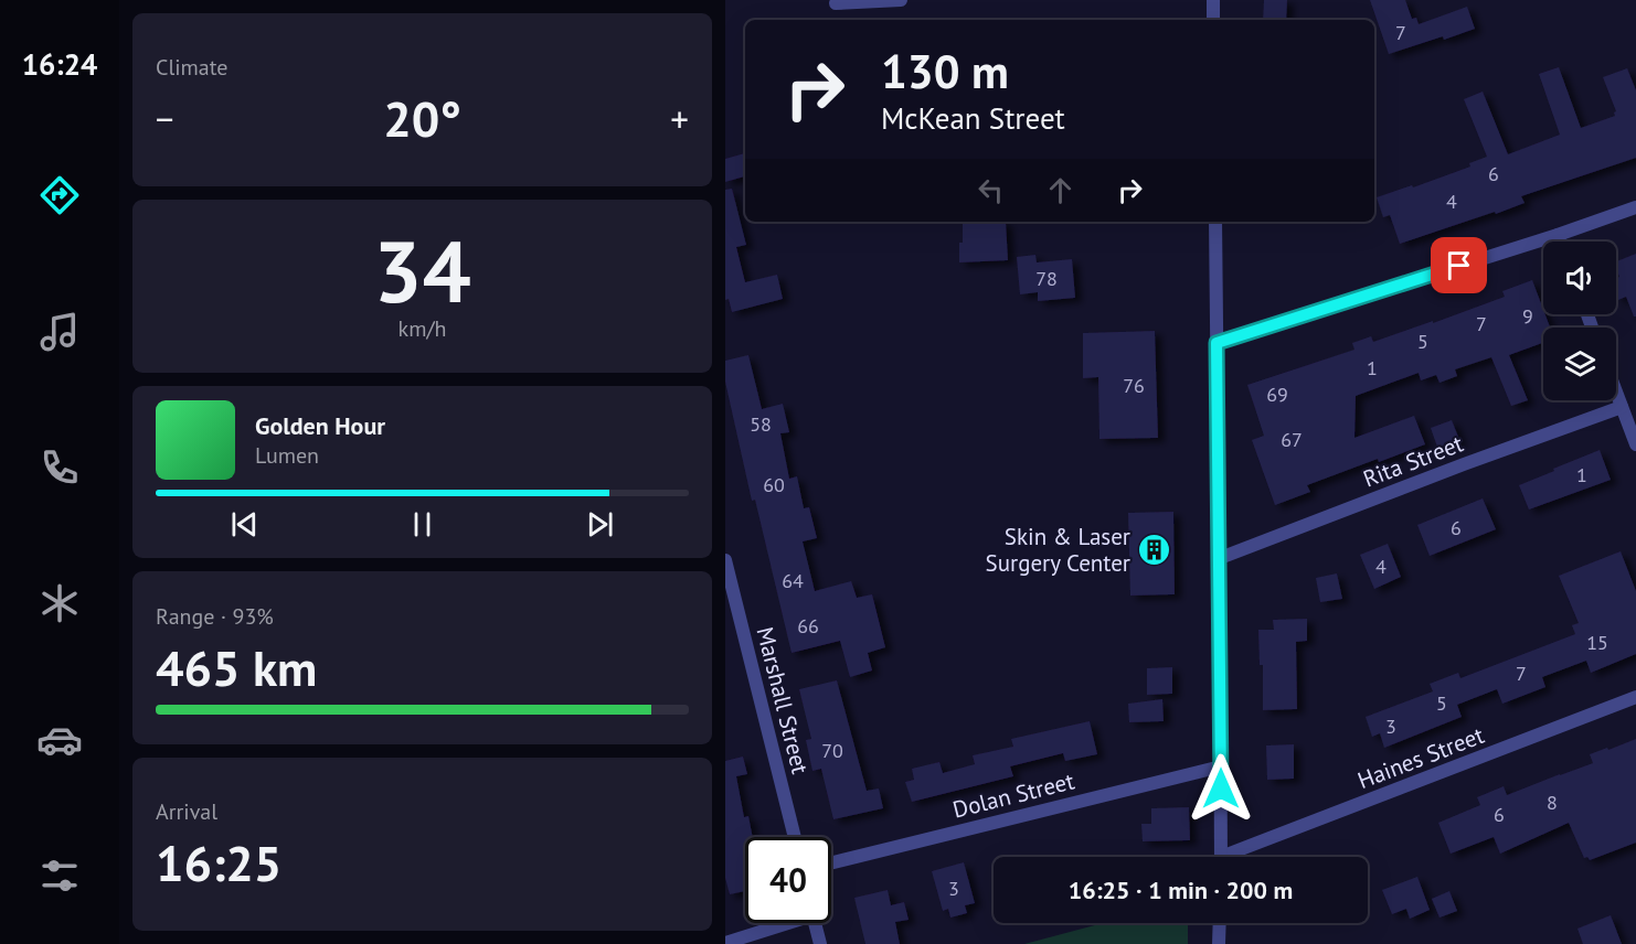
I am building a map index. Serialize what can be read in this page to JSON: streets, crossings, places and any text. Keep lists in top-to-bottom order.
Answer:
{
  "streets": {
    "street": [
      "Rita Street",
      "Marshall Street",
      "Haines Street",
      "Dolan Street"
    ]
  },
  "places": {
    "building": ["Skin & Laser Surgery Center"]
  },
  "house_numbers": [
    "7",
    "6",
    "4",
    "78",
    "9",
    "7",
    "5",
    "1",
    "76",
    "69",
    "58",
    "67",
    "1",
    "60",
    "6",
    "4",
    "64",
    "66",
    "15",
    "7",
    "5",
    "3",
    "70",
    "8",
    "6",
    "3"
  ],
  "page": {
    "tabs": "16:24",
    "tile": [
      "Climate",
      ["34", "km/h"],
      ["Range · 93%", "465 km"],
      ["Arrival", "16:25"]
    ],
    "turn": ["130 m", "McKean Street"],
    "heat": ["−", "20°", "+"],
    "song": ["Golden Hour", "Lumen"],
    "limit": "40",
    "trip": "16:25 · 1 min · 200 m"
  }
}
